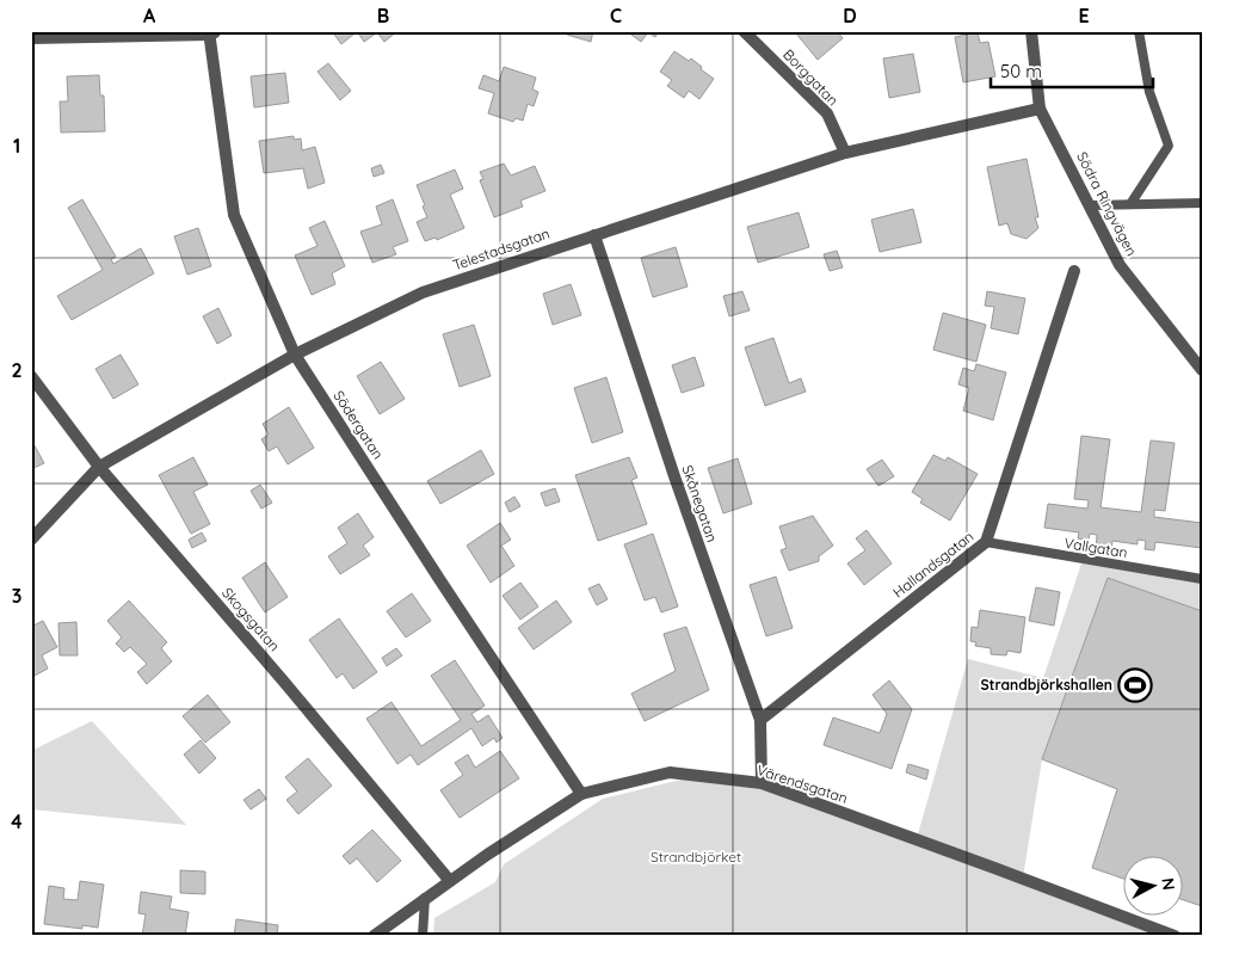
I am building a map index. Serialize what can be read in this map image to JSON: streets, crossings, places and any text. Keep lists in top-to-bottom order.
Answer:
{
  "streets": {
    "street": [
      "Borggatan",
      "Södra Ringvägen",
      "Telestadsgatan",
      "Södergatan",
      "Skånegatan",
      "Hallandsgatan",
      "Skogsgatan",
      "Värendsgatan"
    ],
    "lane": ["Vallgatan"]
  },
  "crossings": [
    ["Borggatan", "Telestadsgatan"],
    ["Södra Ringvägen", "Telestadsgatan"],
    ["Telestadsgatan", "Södergatan"],
    ["Telestadsgatan", "Skånegatan"],
    ["Telestadsgatan", "Skogsgatan"],
    ["Södergatan", "Värendsgatan"],
    ["Skånegatan", "Hallandsgatan"],
    ["Skånegatan", "Värendsgatan"],
    ["Vallgatan", "Hallandsgatan"],
    ["Skogsgatan", "Värendsgatan"]
  ],
  "parks": ["Strandbjörket"],
  "places": {
    "sports": ["Strandbjörkshallen"]
  },
  "scale_bar": "50 m",
  "north": "right",
  "grid": {
    "columns": [
      "A",
      "B",
      "C",
      "D",
      "E"
    ],
    "rows": [
      "1",
      "2",
      "3",
      "4"
    ]
  }
}
